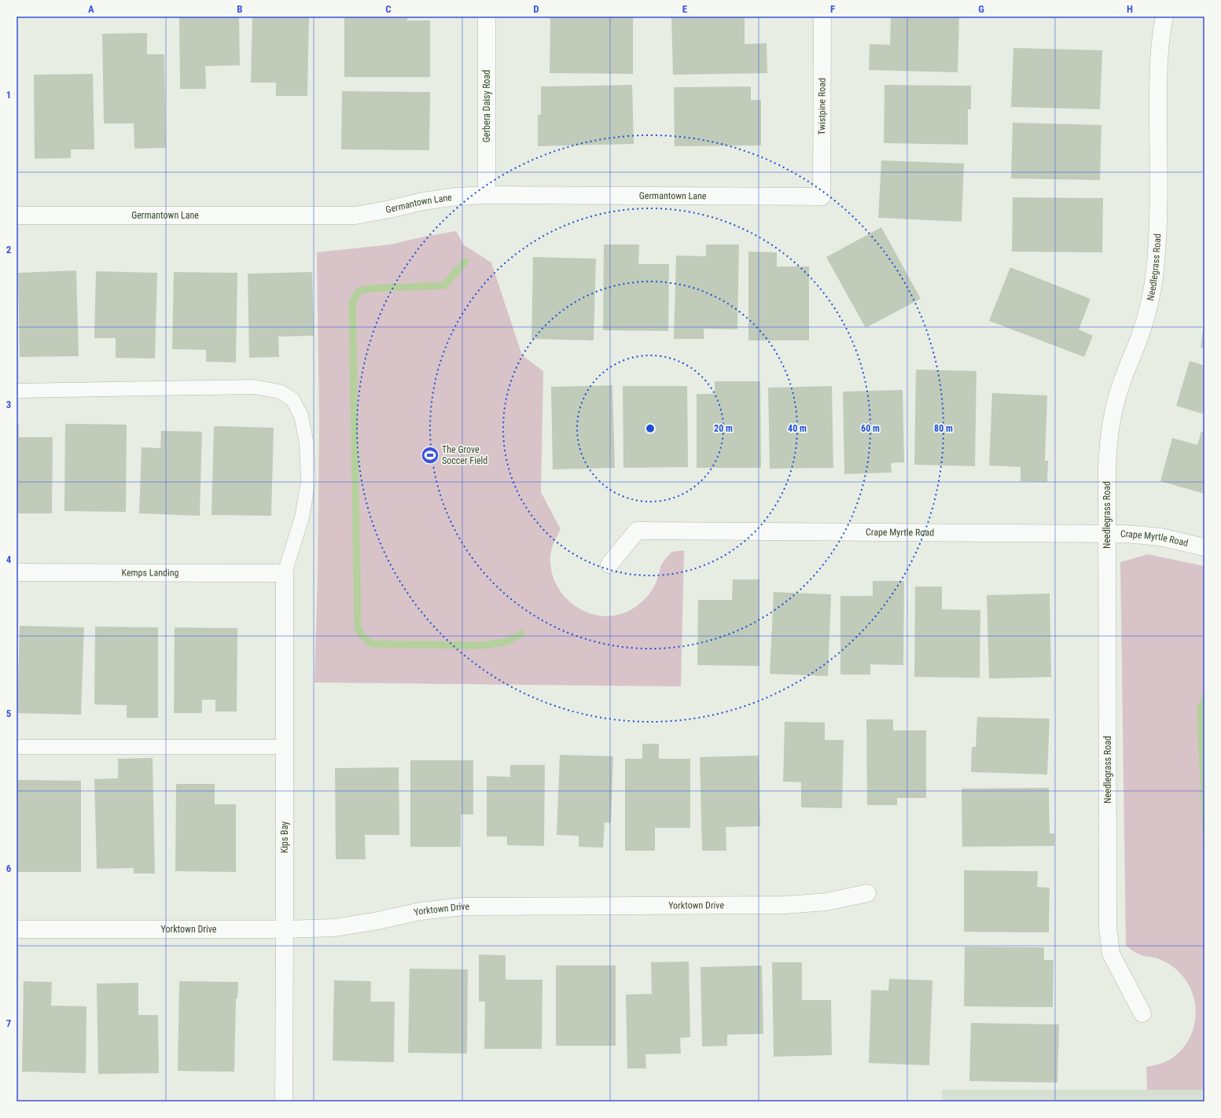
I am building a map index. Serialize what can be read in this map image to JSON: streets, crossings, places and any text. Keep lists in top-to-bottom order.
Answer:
{
  "streets": {
    "street": [
      "Gerbera Daisy Road",
      "Twistpine Road",
      "Germantown Lane",
      "Needlegrass Road",
      "Crape Myrtle Road",
      "Kemps Landing",
      "Kips Bay",
      "Yorktown Drive"
    ]
  },
  "crossings": [
    ["Gerbera Daisy Road", "Germantown Lane"],
    ["Twistpine Road", "Germantown Lane"],
    ["Needlegrass Road", "Crape Myrtle Road"],
    ["Kemps Landing", "Kips Bay"],
    ["Kips Bay", "Yorktown Drive"]
  ],
  "places": {
    "sports": ["The Grove Soccer Field"]
  },
  "grid": {
    "columns": [
      "A",
      "B",
      "C",
      "D",
      "E",
      "F",
      "G",
      "H"
    ],
    "rows": [
      "1",
      "2",
      "3",
      "4",
      "5",
      "6",
      "7"
    ]
  },
  "rings": [
    "20 m",
    "40 m",
    "60 m",
    "80 m"
  ]
}
